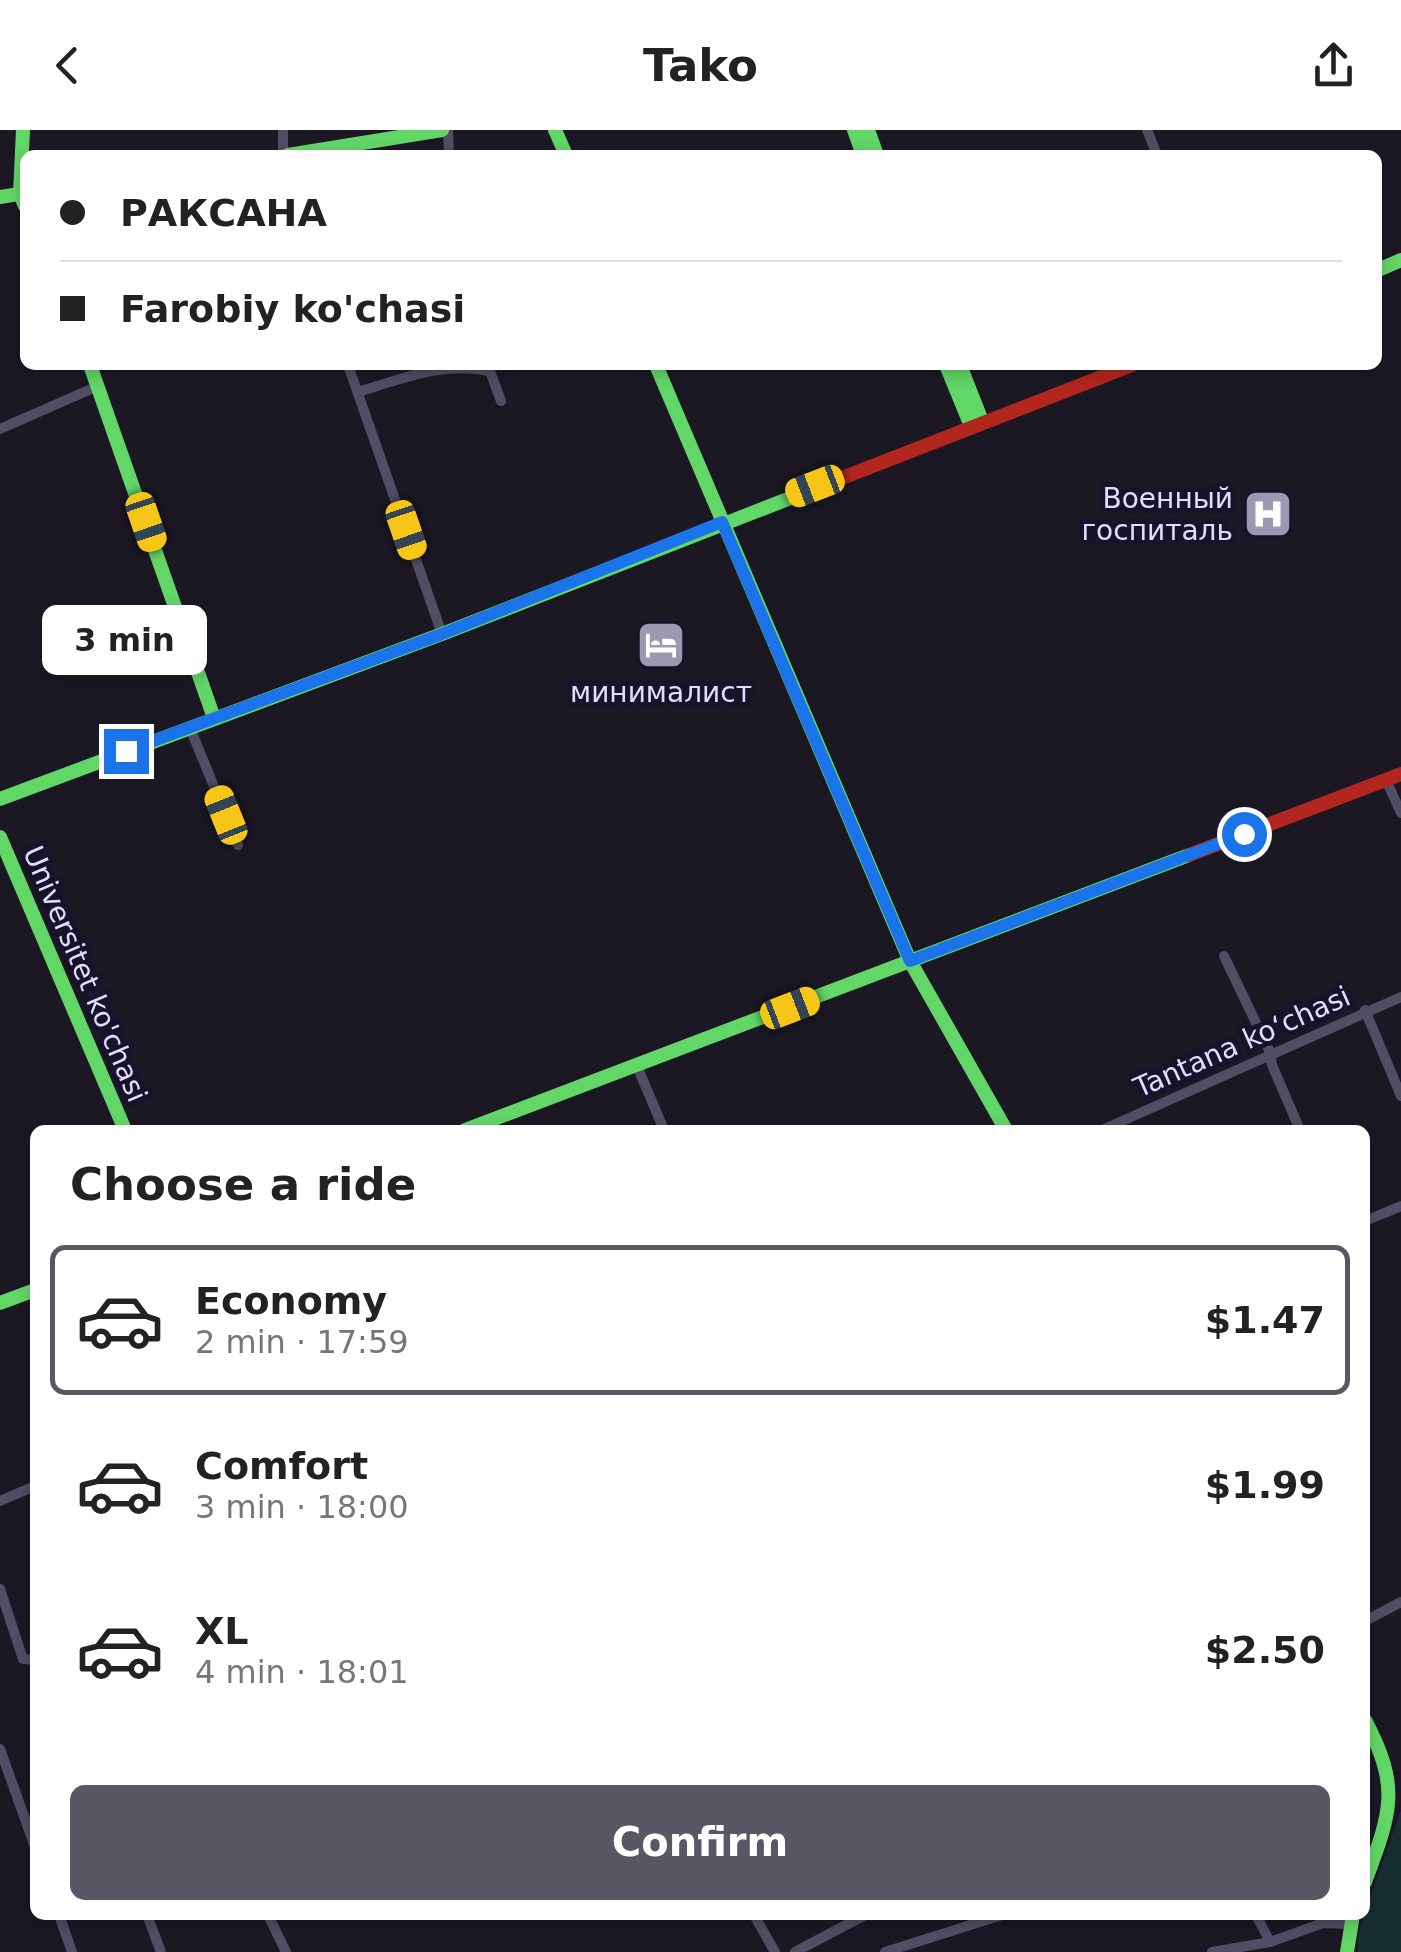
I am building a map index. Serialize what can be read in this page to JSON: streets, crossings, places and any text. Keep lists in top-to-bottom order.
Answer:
{
  "streets": {
    "main road": ["Universitet ko'chasi"],
    "street": ["Tantana koʻchasi"]
  },
  "places": {
    "hospital": ["Военный госпиталь"],
    "hotel": ["минималист"]
  },
  "page": {
    "header": "Tako",
    "banner": ["РАКСАНА", "Farobiy ko'chasi"],
    "bubble": "3 min",
    "heading": "Choose a ride",
    "list": [
      {
        "name": "Economy",
        "note": "2 min · 17:59",
        "value": "$1.47"
      },
      {
        "name": "Comfort",
        "note": "3 min · 18:00",
        "value": "$1.99"
      },
      {
        "name": "XL",
        "note": "4 min · 18:01",
        "value": "$2.50"
      }
    ],
    "buttons": "Confirm"
  }
}
